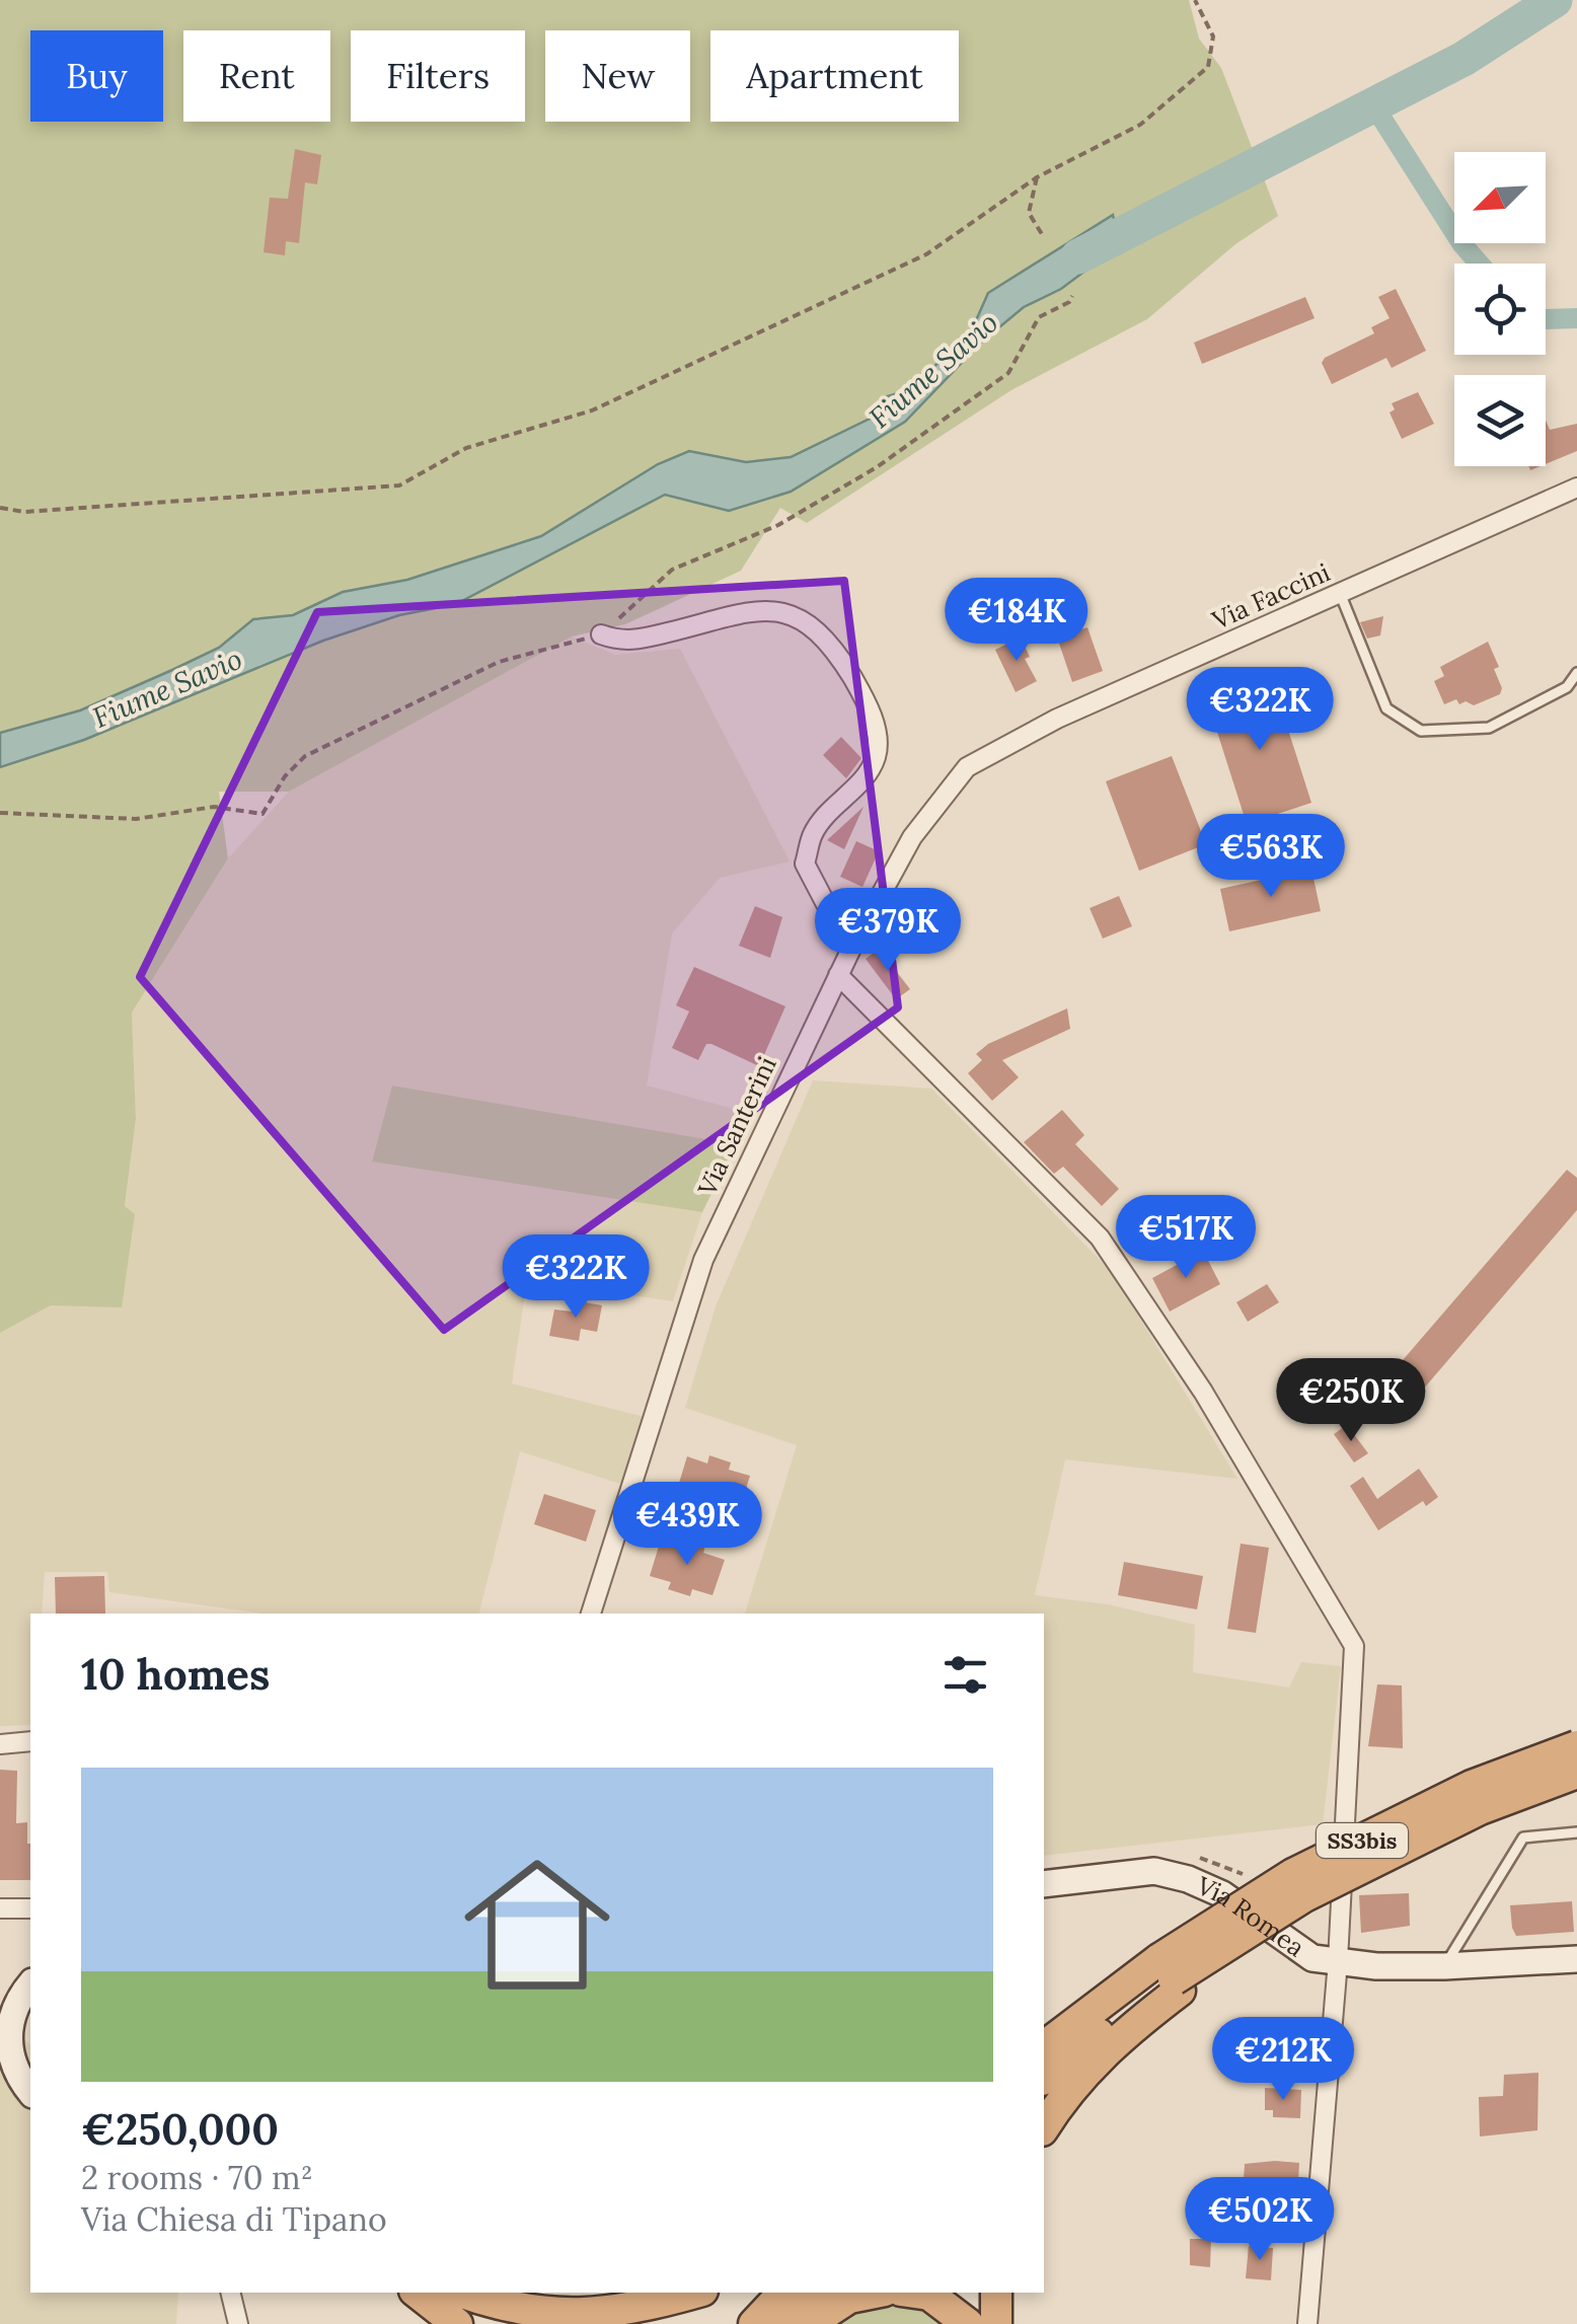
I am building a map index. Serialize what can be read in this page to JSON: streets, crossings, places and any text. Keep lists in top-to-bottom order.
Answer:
{
  "streets": {
    "highway": ["SS3bis"],
    "main road": ["Via Romea"],
    "street": ["Via Faccini", "Via Santerini"]
  },
  "crossings": [
    ["Via Faccini", "Via Santerini"]
  ],
  "water": ["Fiume Savio"],
  "north": "bottom left",
  "page": {
    "chip": [
      "Buy",
      "Rent",
      "Filters",
      "New",
      "Apartment"
    ],
    "price": [
      "€184K",
      "€322K",
      "€563K",
      "€379K",
      "€517K",
      "€322K",
      "€250K",
      "€439K",
      "€212K",
      "€502K"
    ],
    "heading": "10 homes",
    "list": [
      {
        "name": "€250,000",
        "note": "2 rooms · 70 m² · Via Chiesa di Tipano"
      }
    ]
  }
}
